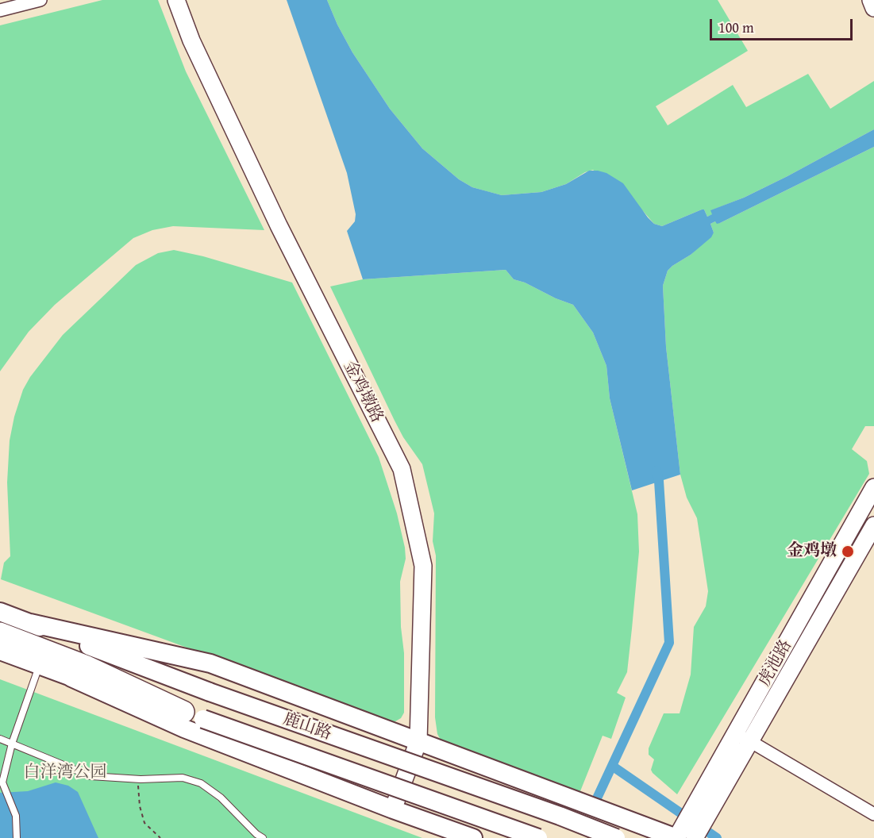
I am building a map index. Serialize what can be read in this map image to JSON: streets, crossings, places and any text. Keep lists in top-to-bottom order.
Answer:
{
  "streets": {
    "main road": ["鹿山路"],
    "street": ["金鸡墩路", "虎池路"]
  },
  "parks": ["白洋湾公园"],
  "places": ["金鸡墩"],
  "scale_bar": "100 m"
}
